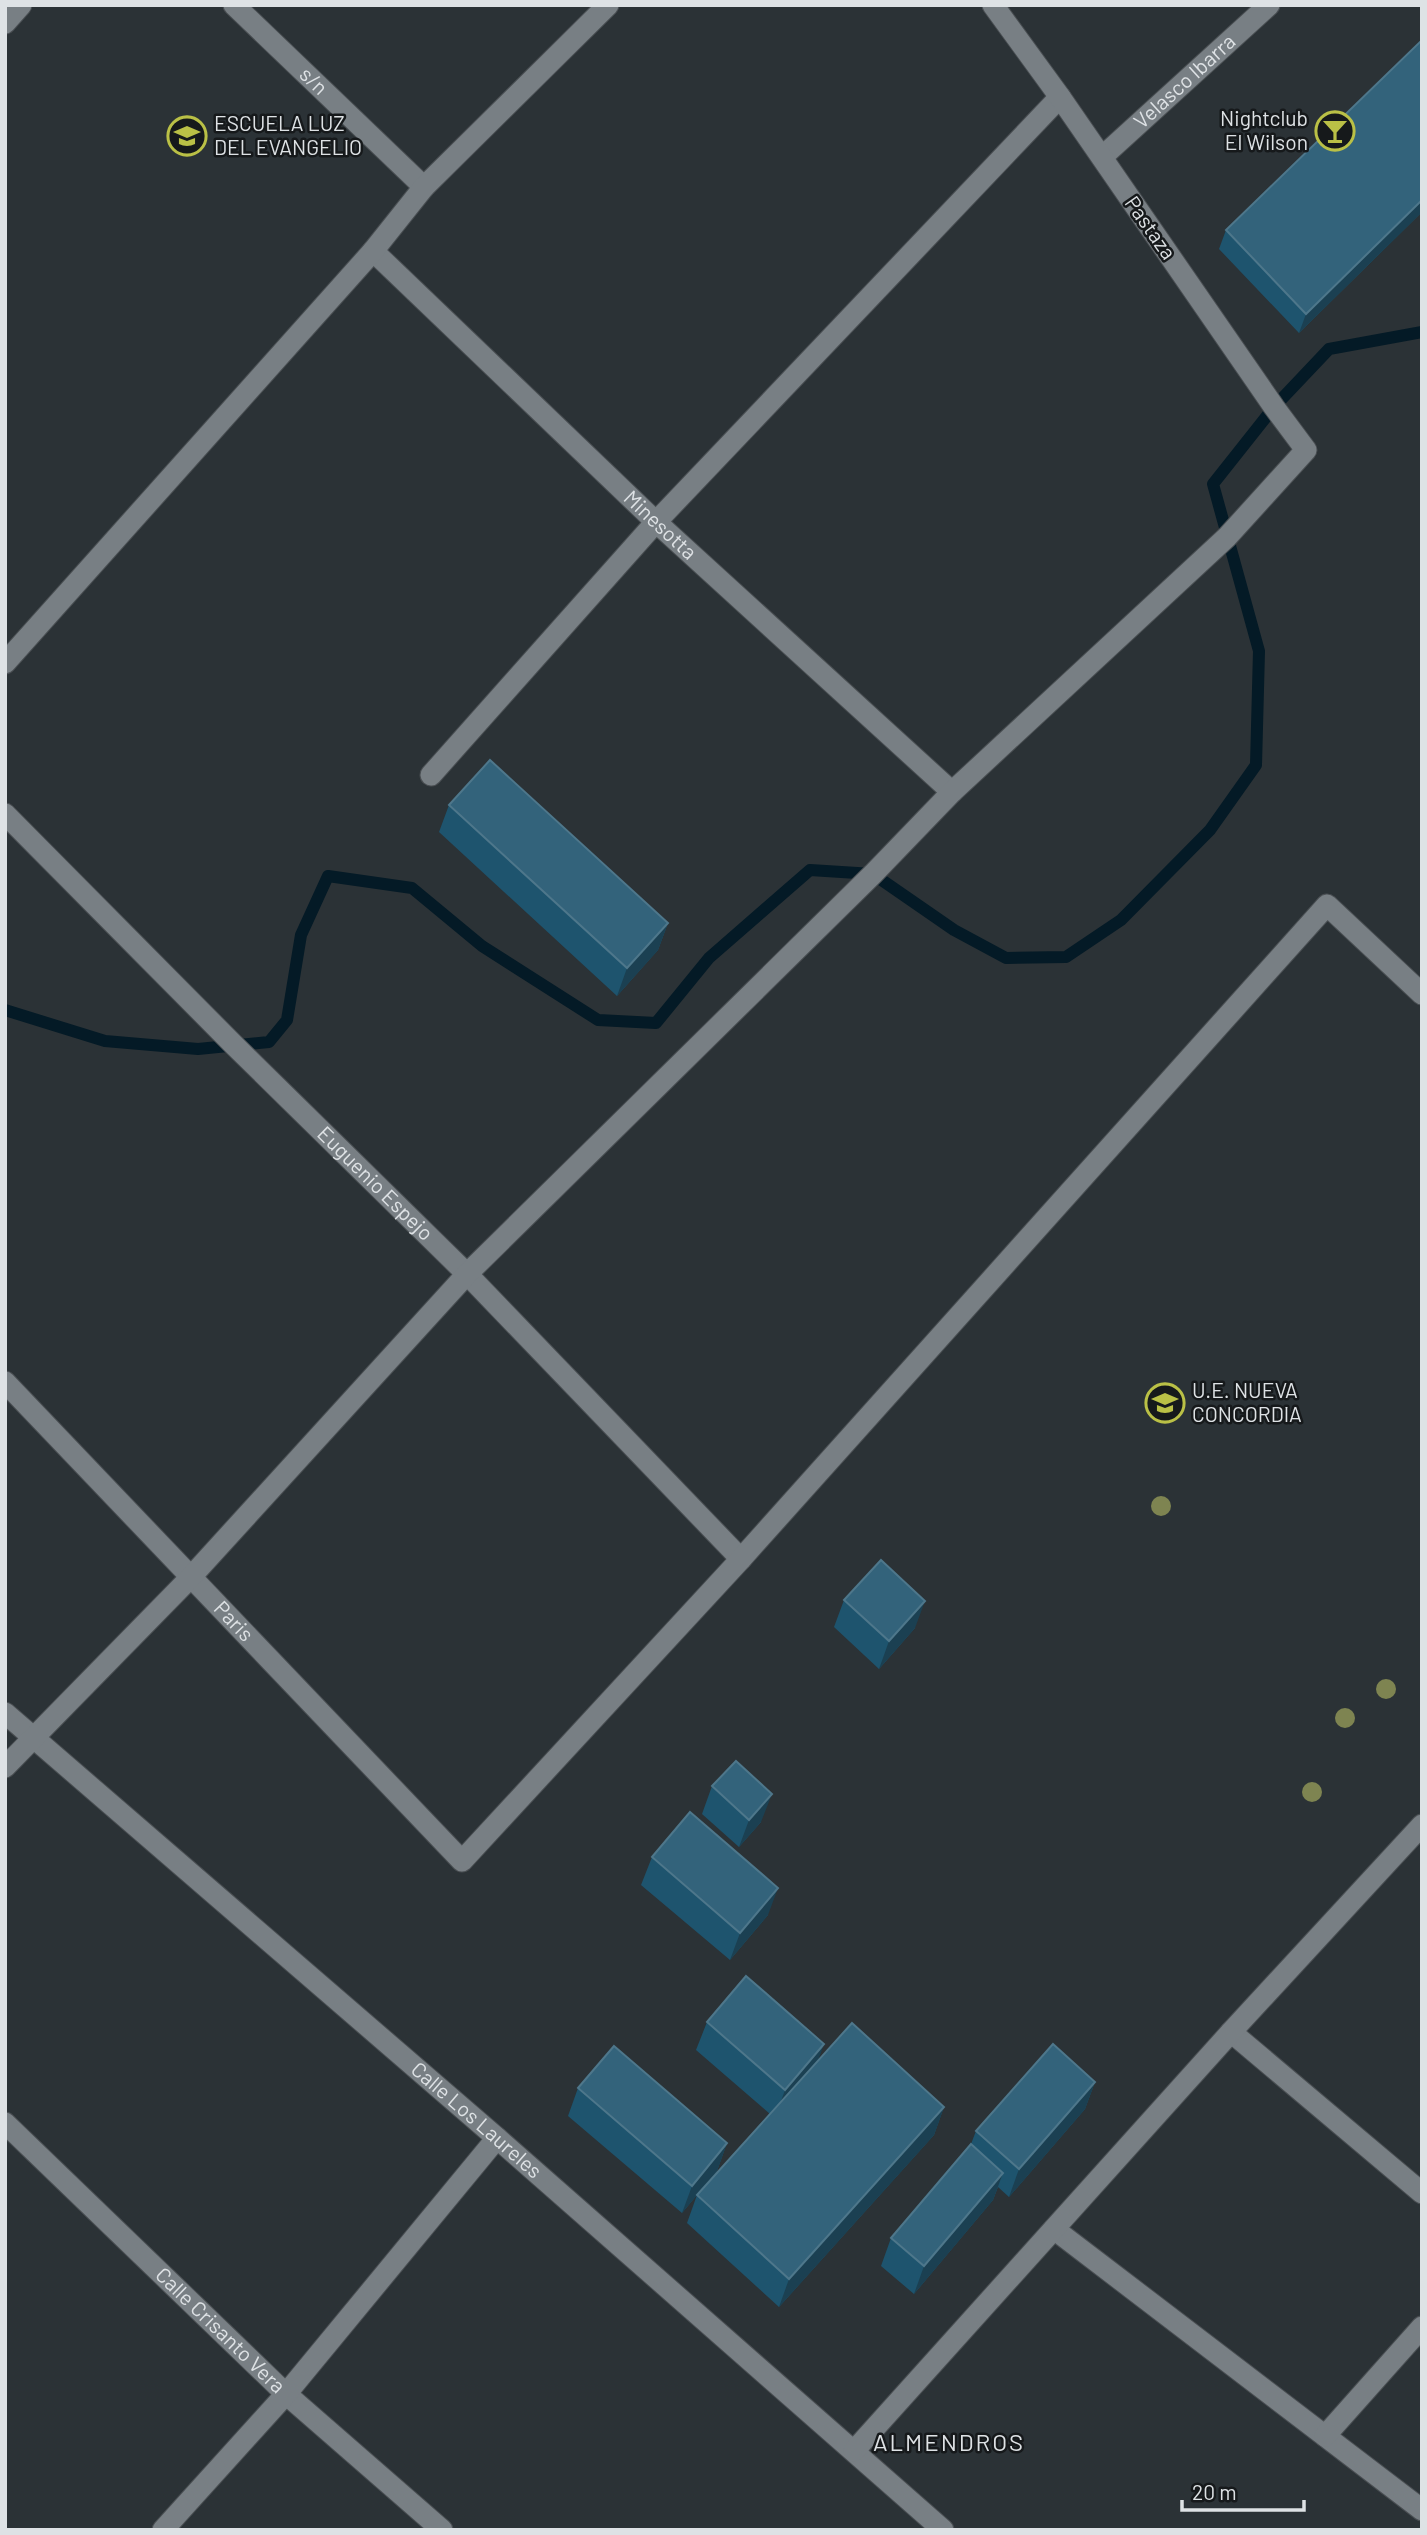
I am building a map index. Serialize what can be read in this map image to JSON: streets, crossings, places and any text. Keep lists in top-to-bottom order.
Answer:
{
  "streets": {
    "street": [
      "Velasco Ibarra",
      "s/n",
      "Pastaza",
      "Minesotta",
      "Euguenio Espejo",
      "Paris",
      "Calle Los Laureles",
      "Calle Crisanto Vera"
    ]
  },
  "crossings": [
    ["Velasco Ibarra", "Pastaza"],
    ["Pastaza", "Minesotta"],
    ["Euguenio Espejo", "Paris"]
  ],
  "districts": ["ALMENDROS"],
  "places": {
    "bar": ["Nightclub El Wilson"],
    "school or university": ["ESCUELA LUZ DEL EVANGELIO", "U.E. NUEVA CONCORDIA"]
  },
  "scale_bar": "20 m"
}
